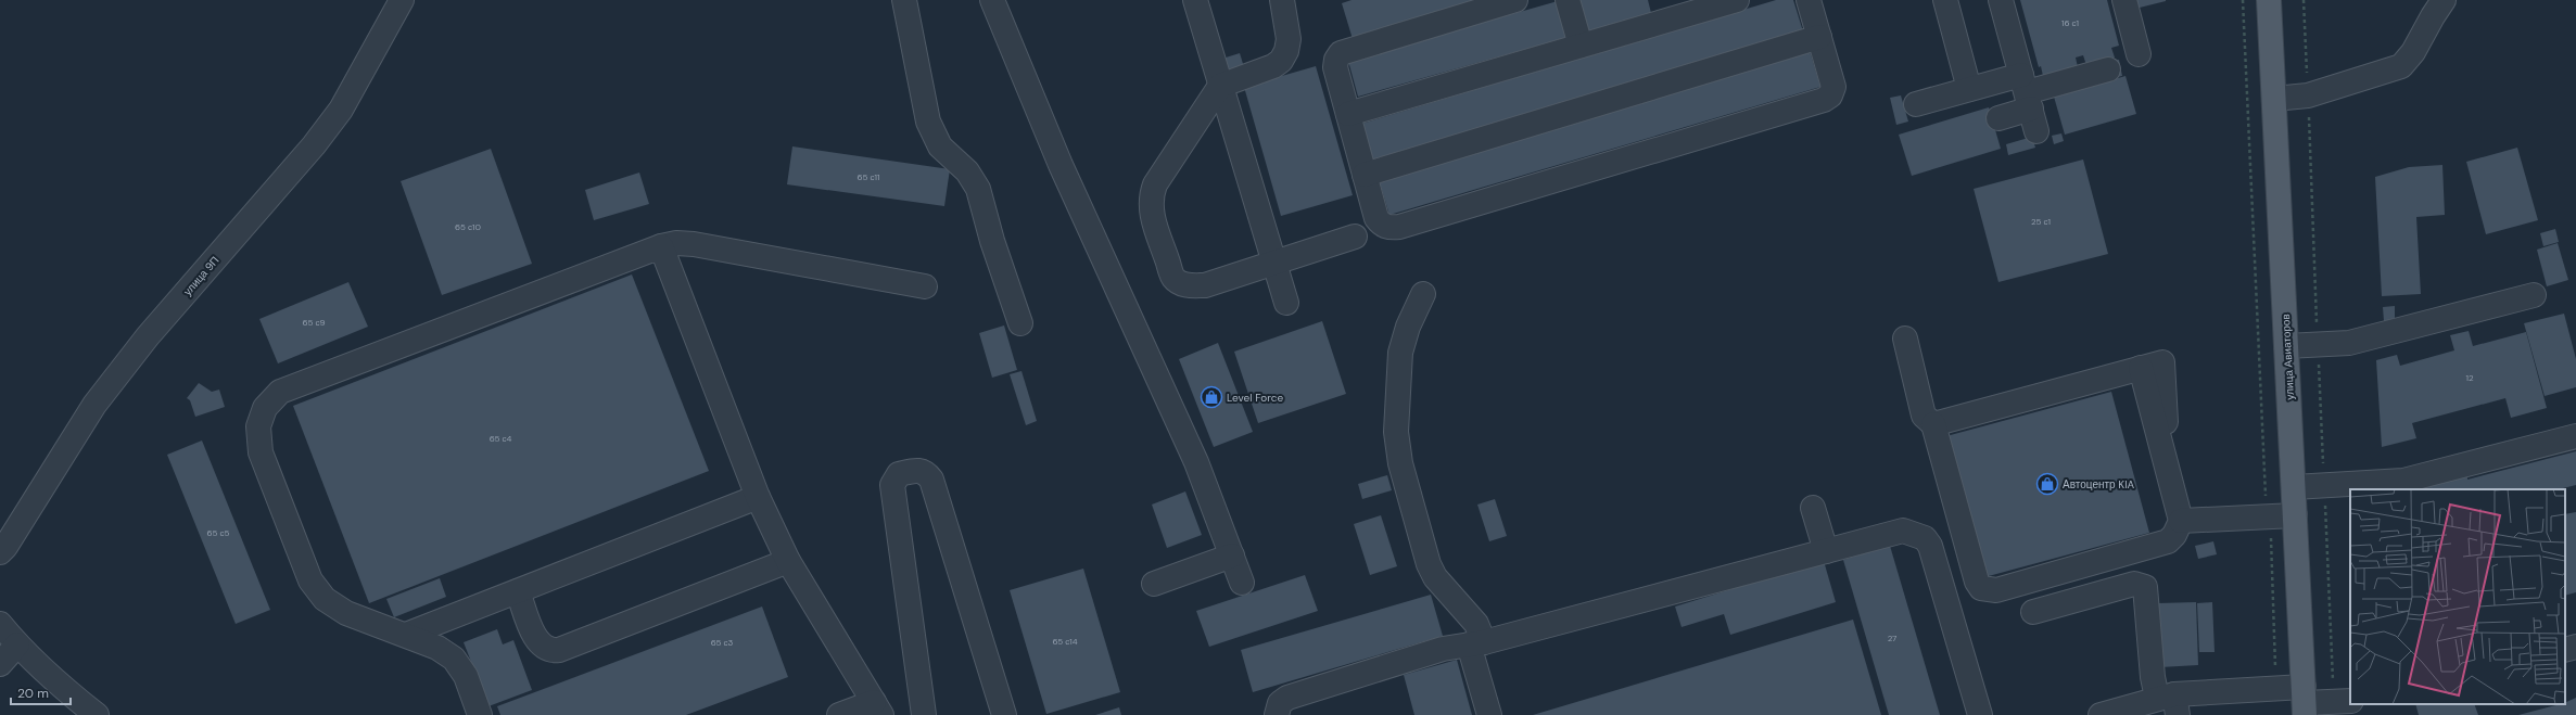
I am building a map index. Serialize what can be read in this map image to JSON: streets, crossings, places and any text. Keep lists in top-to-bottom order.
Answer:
{
  "streets": {
    "main road": ["улица Авиаторов"],
    "street": ["улица 9П"]
  },
  "places": {
    "shop": ["Level Force", "Автоцентр KIA"]
  },
  "house_numbers": [
    "16 с1",
    "65 с11",
    "25 с1",
    "65 с10",
    "65 с9",
    "12",
    "65 с4",
    "65 с5",
    "27",
    "65 с14",
    "65 с3"
  ],
  "scale_bar": "20 m"
}
